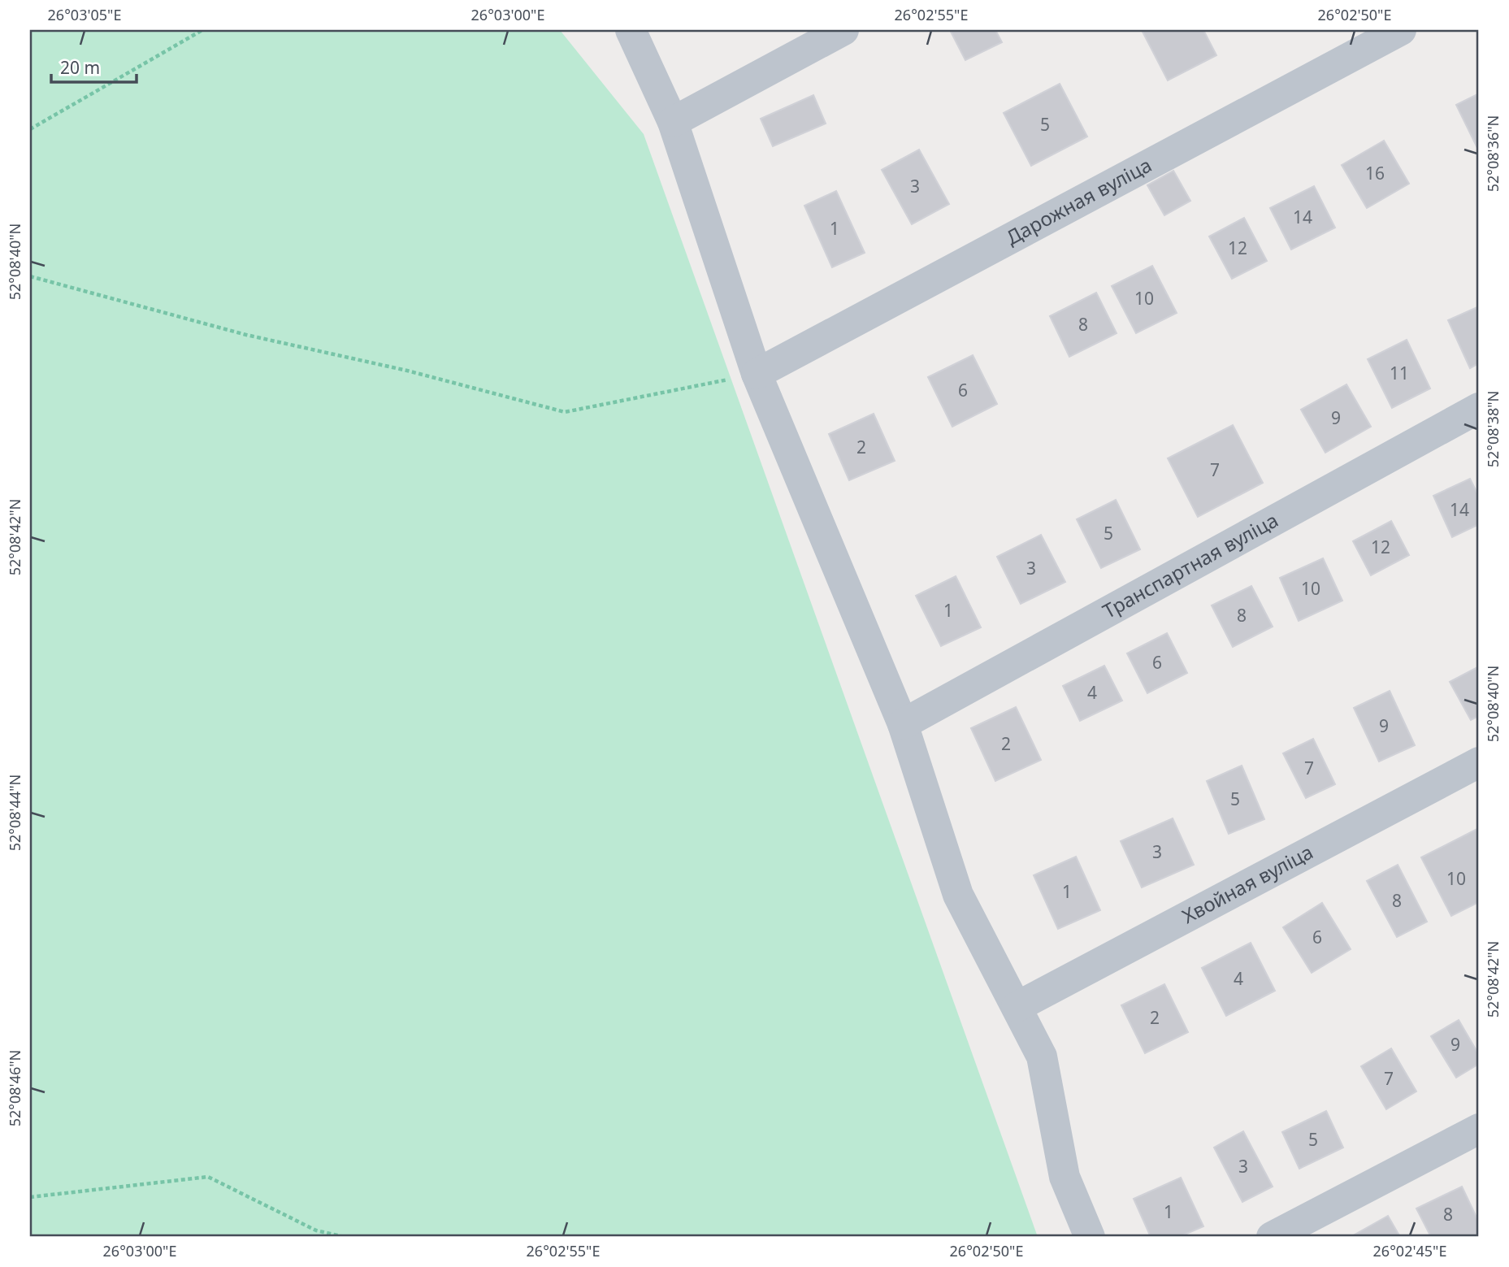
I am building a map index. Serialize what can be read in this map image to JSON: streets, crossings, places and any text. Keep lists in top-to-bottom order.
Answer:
{
  "streets": {
    "street": ["Дарожная вуліца", "Транспартная вуліца", "Хвойная вуліца"]
  },
  "house_numbers": [
    "5",
    "16",
    "3",
    "14",
    "1",
    "12",
    "10",
    "8",
    "11",
    "6",
    "9",
    "2",
    "7",
    "14",
    "5",
    "12",
    "3",
    "10",
    "1",
    "8",
    "6",
    "4",
    "9",
    "2",
    "7",
    "5",
    "3",
    "10",
    "1",
    "8",
    "6",
    "4",
    "2",
    "9",
    "7",
    "5",
    "3",
    "1",
    "8"
  ],
  "scale_bar": "20 m",
  "coordinates": [
    "26°03'05\"E",
    "26°03'00\"E",
    "26°02'55\"E",
    "26°02'50\"E",
    "52°08'36\"N",
    "52°08'40\"N",
    "52°08'38\"N",
    "52°08'42\"N",
    "52°08'44\"N",
    "52°08'46\"N",
    "26°02'45\"E"
  ]
}
